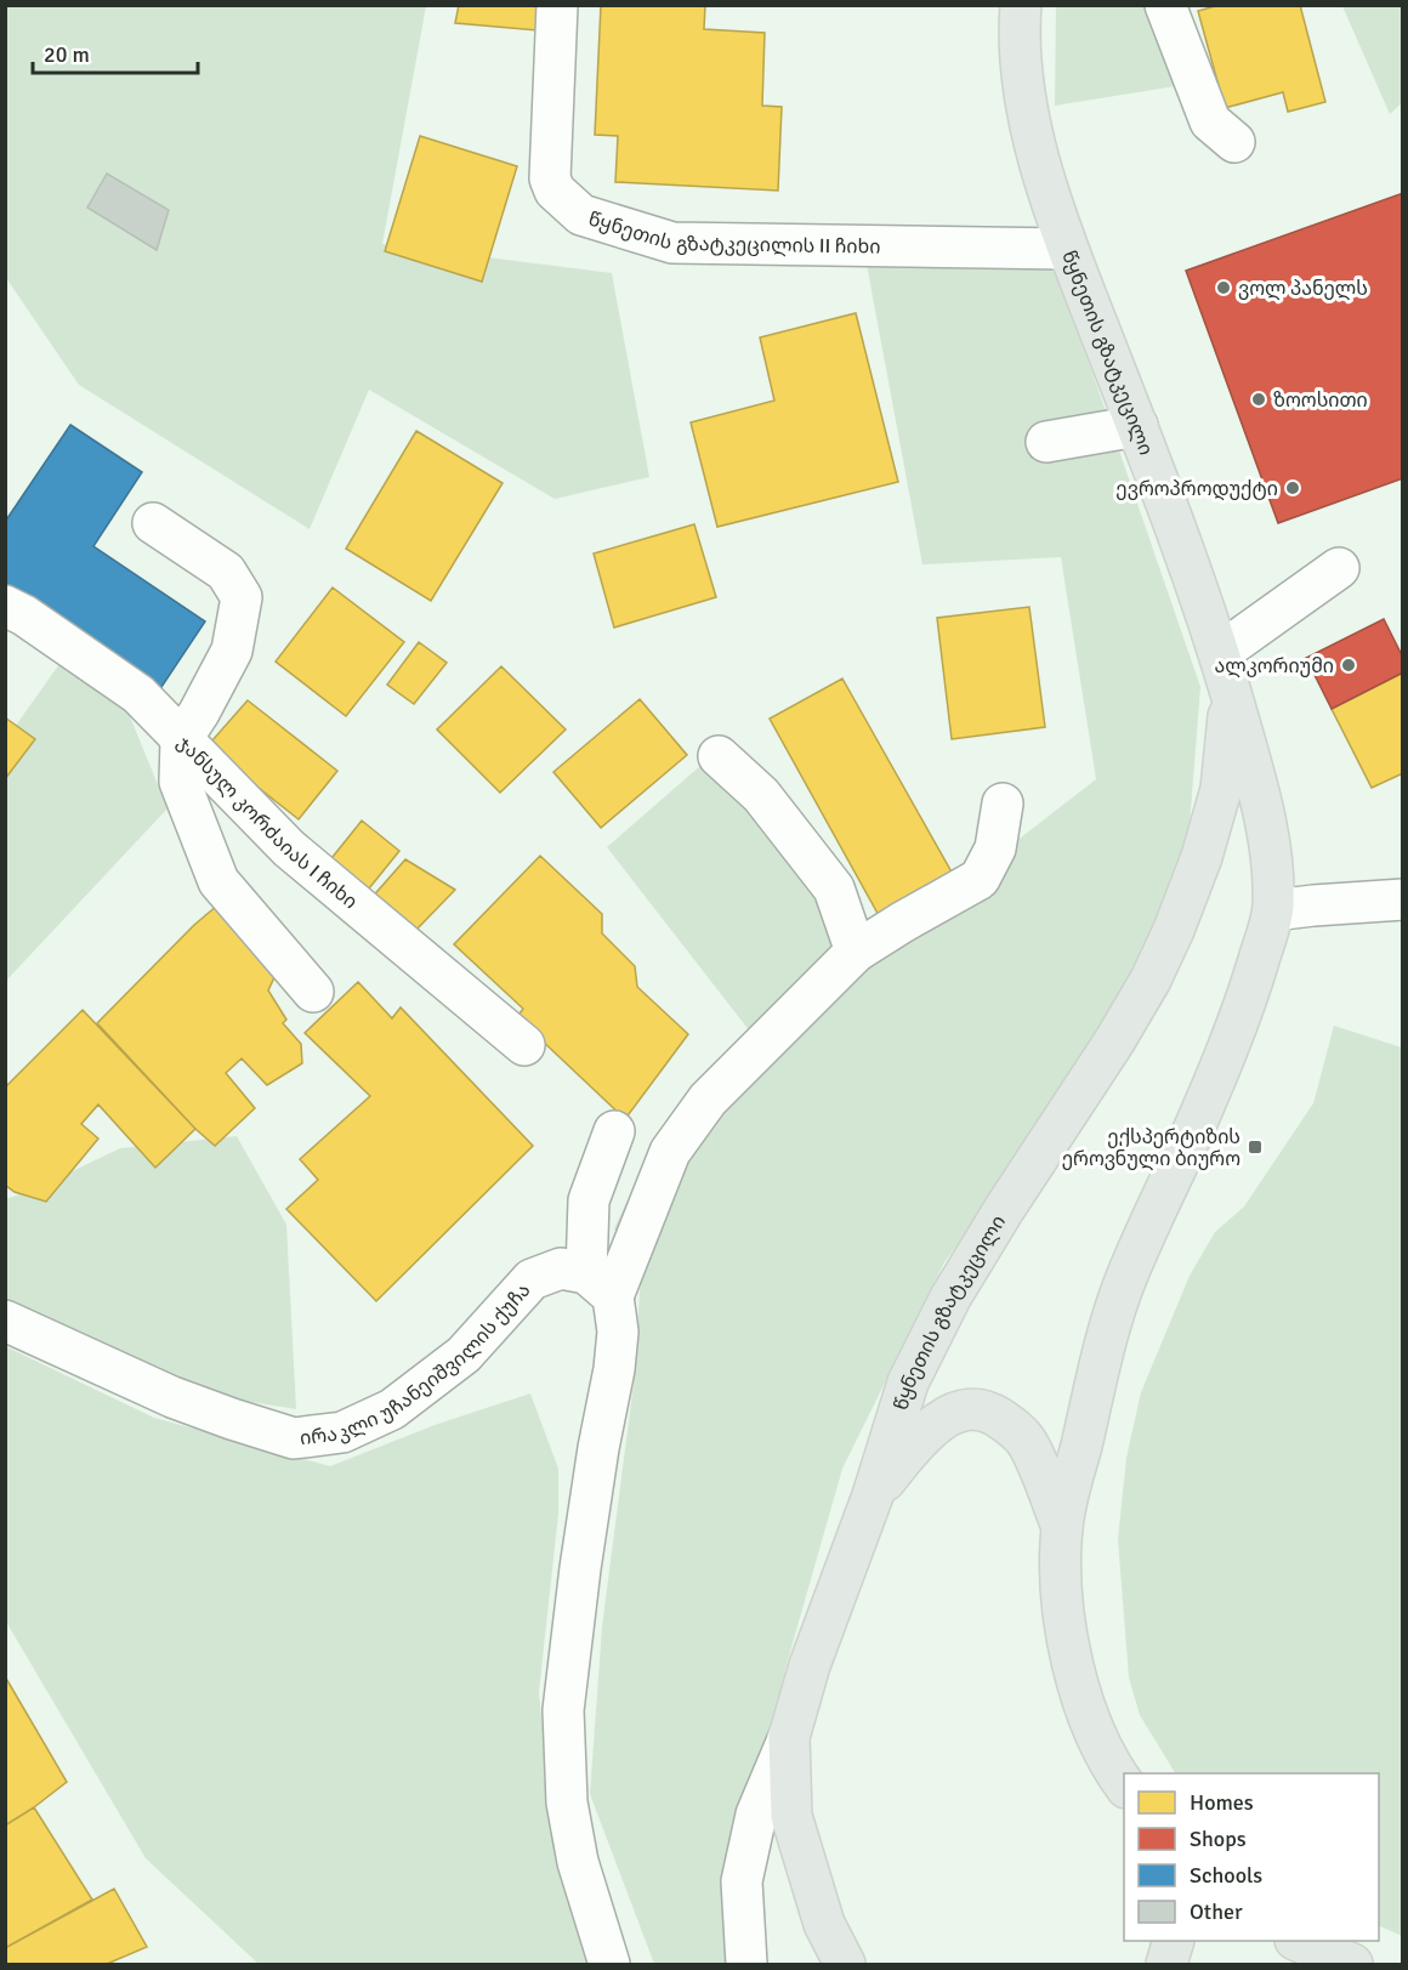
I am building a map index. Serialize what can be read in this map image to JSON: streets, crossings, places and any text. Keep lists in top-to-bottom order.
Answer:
{
  "streets": {
    "main road": ["წყნეთის გზატკეცილი"],
    "street": ["წყნეთის გზატკეცილის II ჩიხი", "ჯანსულ კორძაიას I ჩიხი", "ირაკლი უჩანეიშვილის ქუჩა"]
  },
  "crossings": [
    ["წყნეთის გზატკეცილის II ჩიხი", "წყნეთის გზატკეცილი"]
  ],
  "places": {
    "other": [
      "ვოლ პანელს",
      "ზოოსითი",
      "ევროპროდუქტი",
      "ალკორიუმი"
    ],
    "transit": ["ექსპერტიზის ეროვნული ბიურო"]
  },
  "legend": [
    "Homes",
    "Shops",
    "Schools",
    "Other"
  ],
  "scale_bar": "20 m"
}
